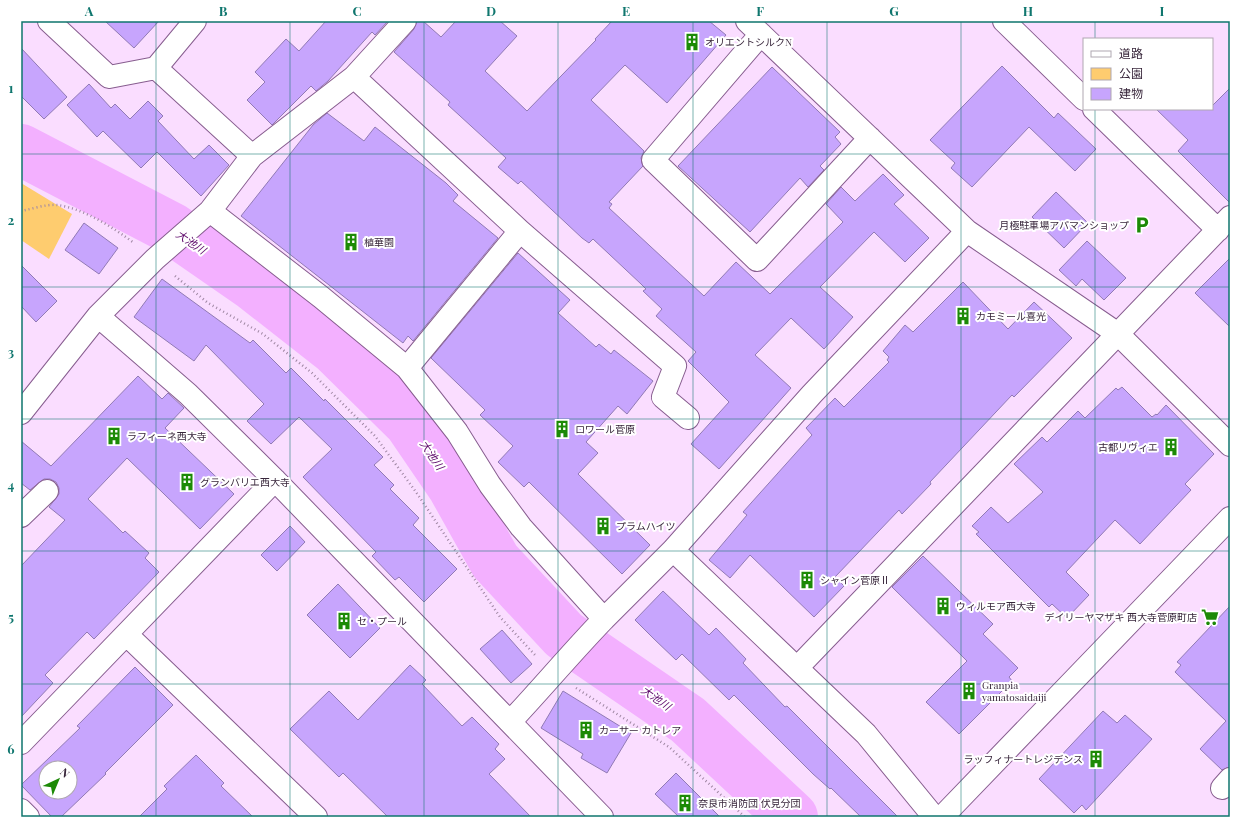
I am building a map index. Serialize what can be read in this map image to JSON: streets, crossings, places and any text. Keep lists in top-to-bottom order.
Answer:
{
  "water": ["大池川"],
  "places": {
    "building": [
      "オリエントシルクN",
      "植華園",
      "カモミール喜光",
      "ロワール菅原",
      "ラフィーネ西大寺",
      "古都リヴィエ",
      "グランバリエ西大寺",
      "プラムハイツ",
      "シャイン菅原Ⅱ",
      "ウィルモア西大寺",
      "セ・プール",
      "Granpia yamatosaidaiji",
      "カーサー カトレア",
      "ラッフィナートレジデンス",
      "奈良市消防団 伏見分団"
    ],
    "parking": ["月極駐車場アパマンショップ"],
    "supermarket": ["デイリーヤマザキ 西大寺菅原町店"]
  },
  "legend": ["道路", "公園", "建物"],
  "north": "top right",
  "grid": {
    "columns": [
      "A",
      "B",
      "C",
      "D",
      "E",
      "F",
      "G",
      "H",
      "I"
    ],
    "rows": [
      "1",
      "2",
      "3",
      "4",
      "5",
      "6"
    ]
  }
}
